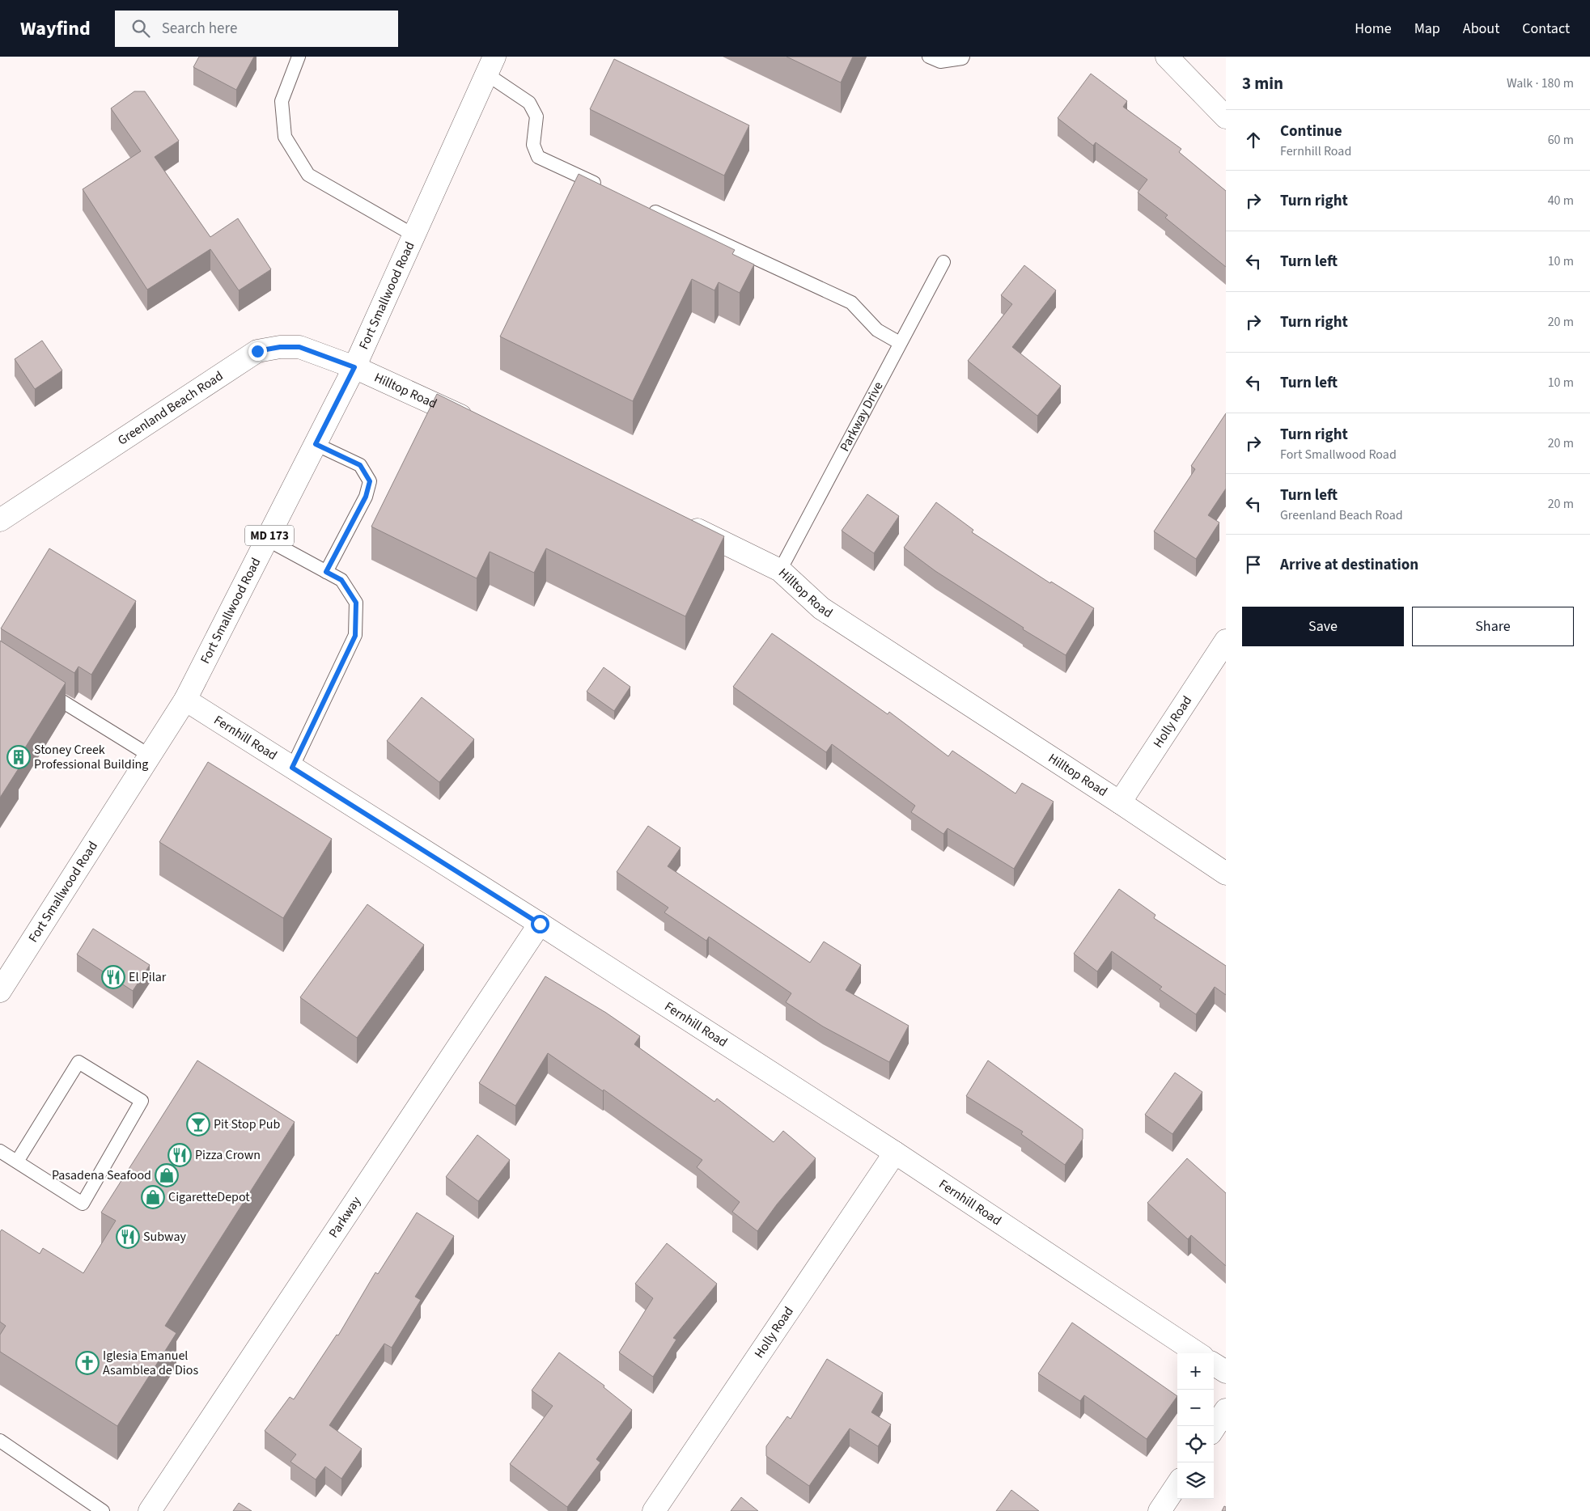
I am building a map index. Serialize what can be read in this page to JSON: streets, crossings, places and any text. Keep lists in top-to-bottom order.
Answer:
{
  "streets": {
    "street": [
      "Fort Smallwood Road",
      "Hilltop Road",
      "Greenland Beach Road",
      "MD 173",
      "Holly Road",
      "Fernhill Road",
      "Parkway"
    ],
    "lane": ["Parkway Drive"]
  },
  "crossings": [
    ["Fort Smallwood Road", "Hilltop Road"],
    ["Fort Smallwood Road", "Greenland Beach Road"],
    ["Fort Smallwood Road", "Fernhill Road"],
    ["Hilltop Road", "Greenland Beach Road"],
    ["Hilltop Road", "Parkway Drive"],
    ["Hilltop Road", "Holly Road"],
    ["Holly Road", "Fernhill Road"],
    ["Fernhill Road", "Parkway"]
  ],
  "places": {
    "building": ["Stoney Creek Professional Building"],
    "restaurant": ["El Pilar", "Pizza Crown", "Subway"],
    "bar": ["Pit Stop Pub"],
    "shop": ["Pasadena Seafood", "CigaretteDepot"],
    "church": ["Iglesia Emanuel Asamblea de Dios"]
  },
  "page": {
    "header": "Wayfind",
    "search": "Search here",
    "nav": [
      "Home",
      "Map",
      "About",
      "Contact"
    ],
    "heading": ["3 min", "Walk · 180 m"],
    "list": [
      ["Continue", "Fernhill Road", "60 m"],
      ["Turn right", "40 m"],
      ["Turn left", "10 m"],
      ["Turn right", "20 m"],
      ["Turn left", "10 m"],
      ["Turn right", "Fort Smallwood Road", "20 m"],
      ["Turn left", "Greenland Beach Road", "20 m"],
      "Arrive at destination"
    ],
    "buttons": ["Save", "Share"],
    "map_buttons": ["+", "−"]
  }
}
